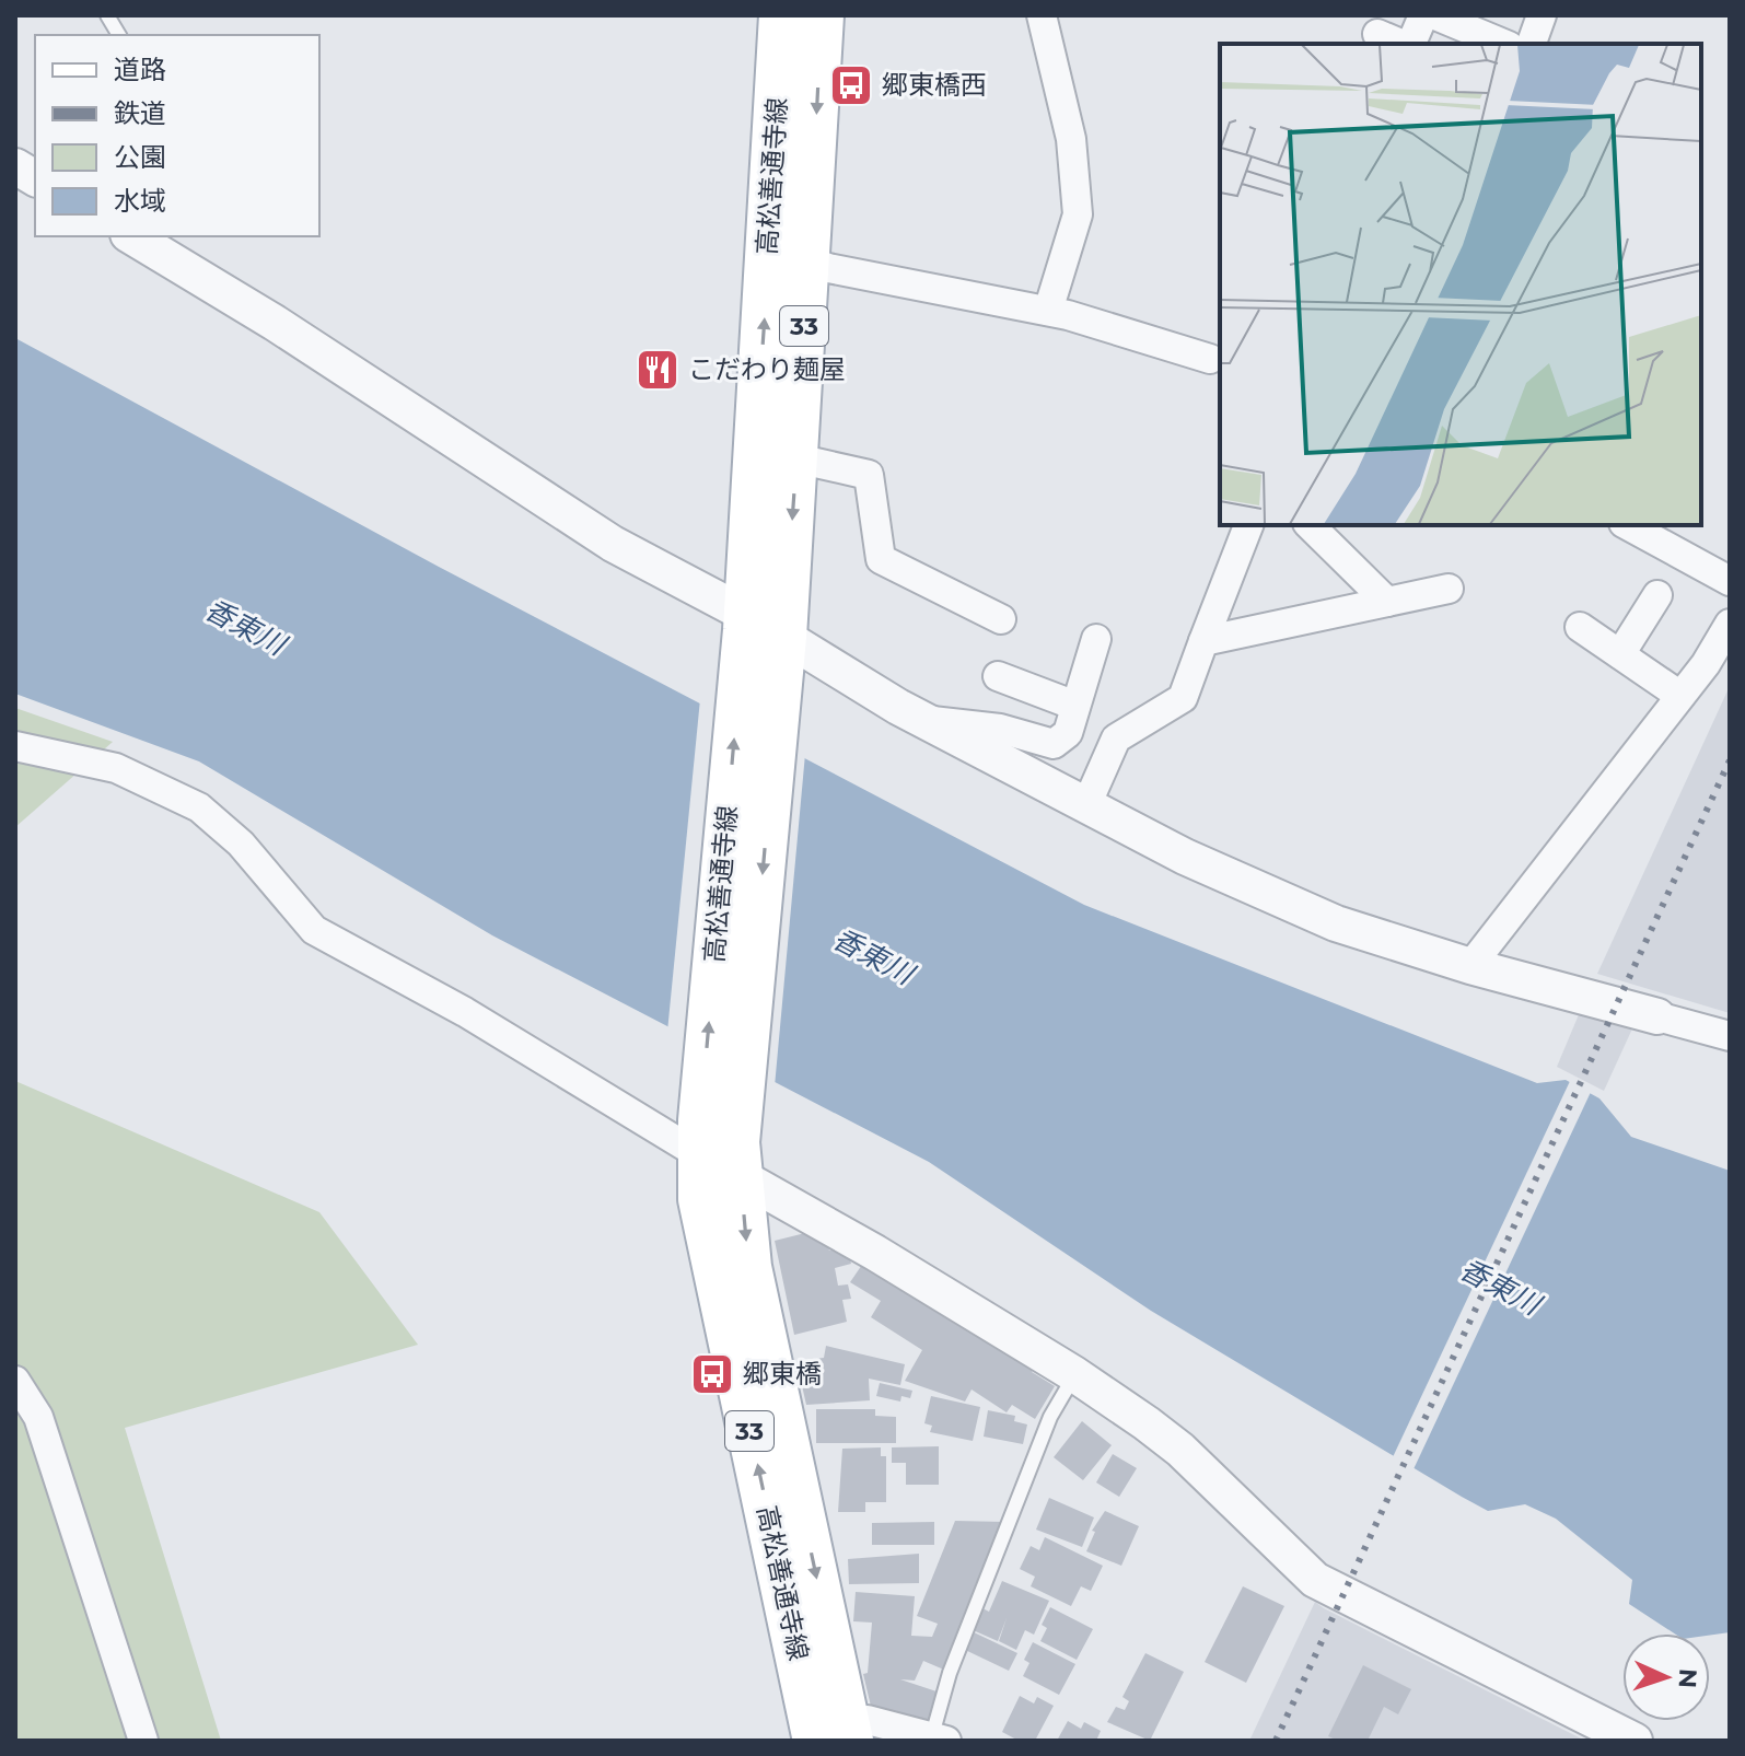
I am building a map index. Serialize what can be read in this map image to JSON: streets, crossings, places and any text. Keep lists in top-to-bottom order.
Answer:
{
  "streets": {
    "main road": ["高松善通寺線", "33"]
  },
  "water": ["香東川"],
  "places": {
    "bus stop": ["郷東橋西", "郷東橋"],
    "restaurant": ["こだわり麺屋"]
  },
  "legend": [
    "道路",
    "鉄道",
    "公園",
    "水域"
  ],
  "north": "right"
}
